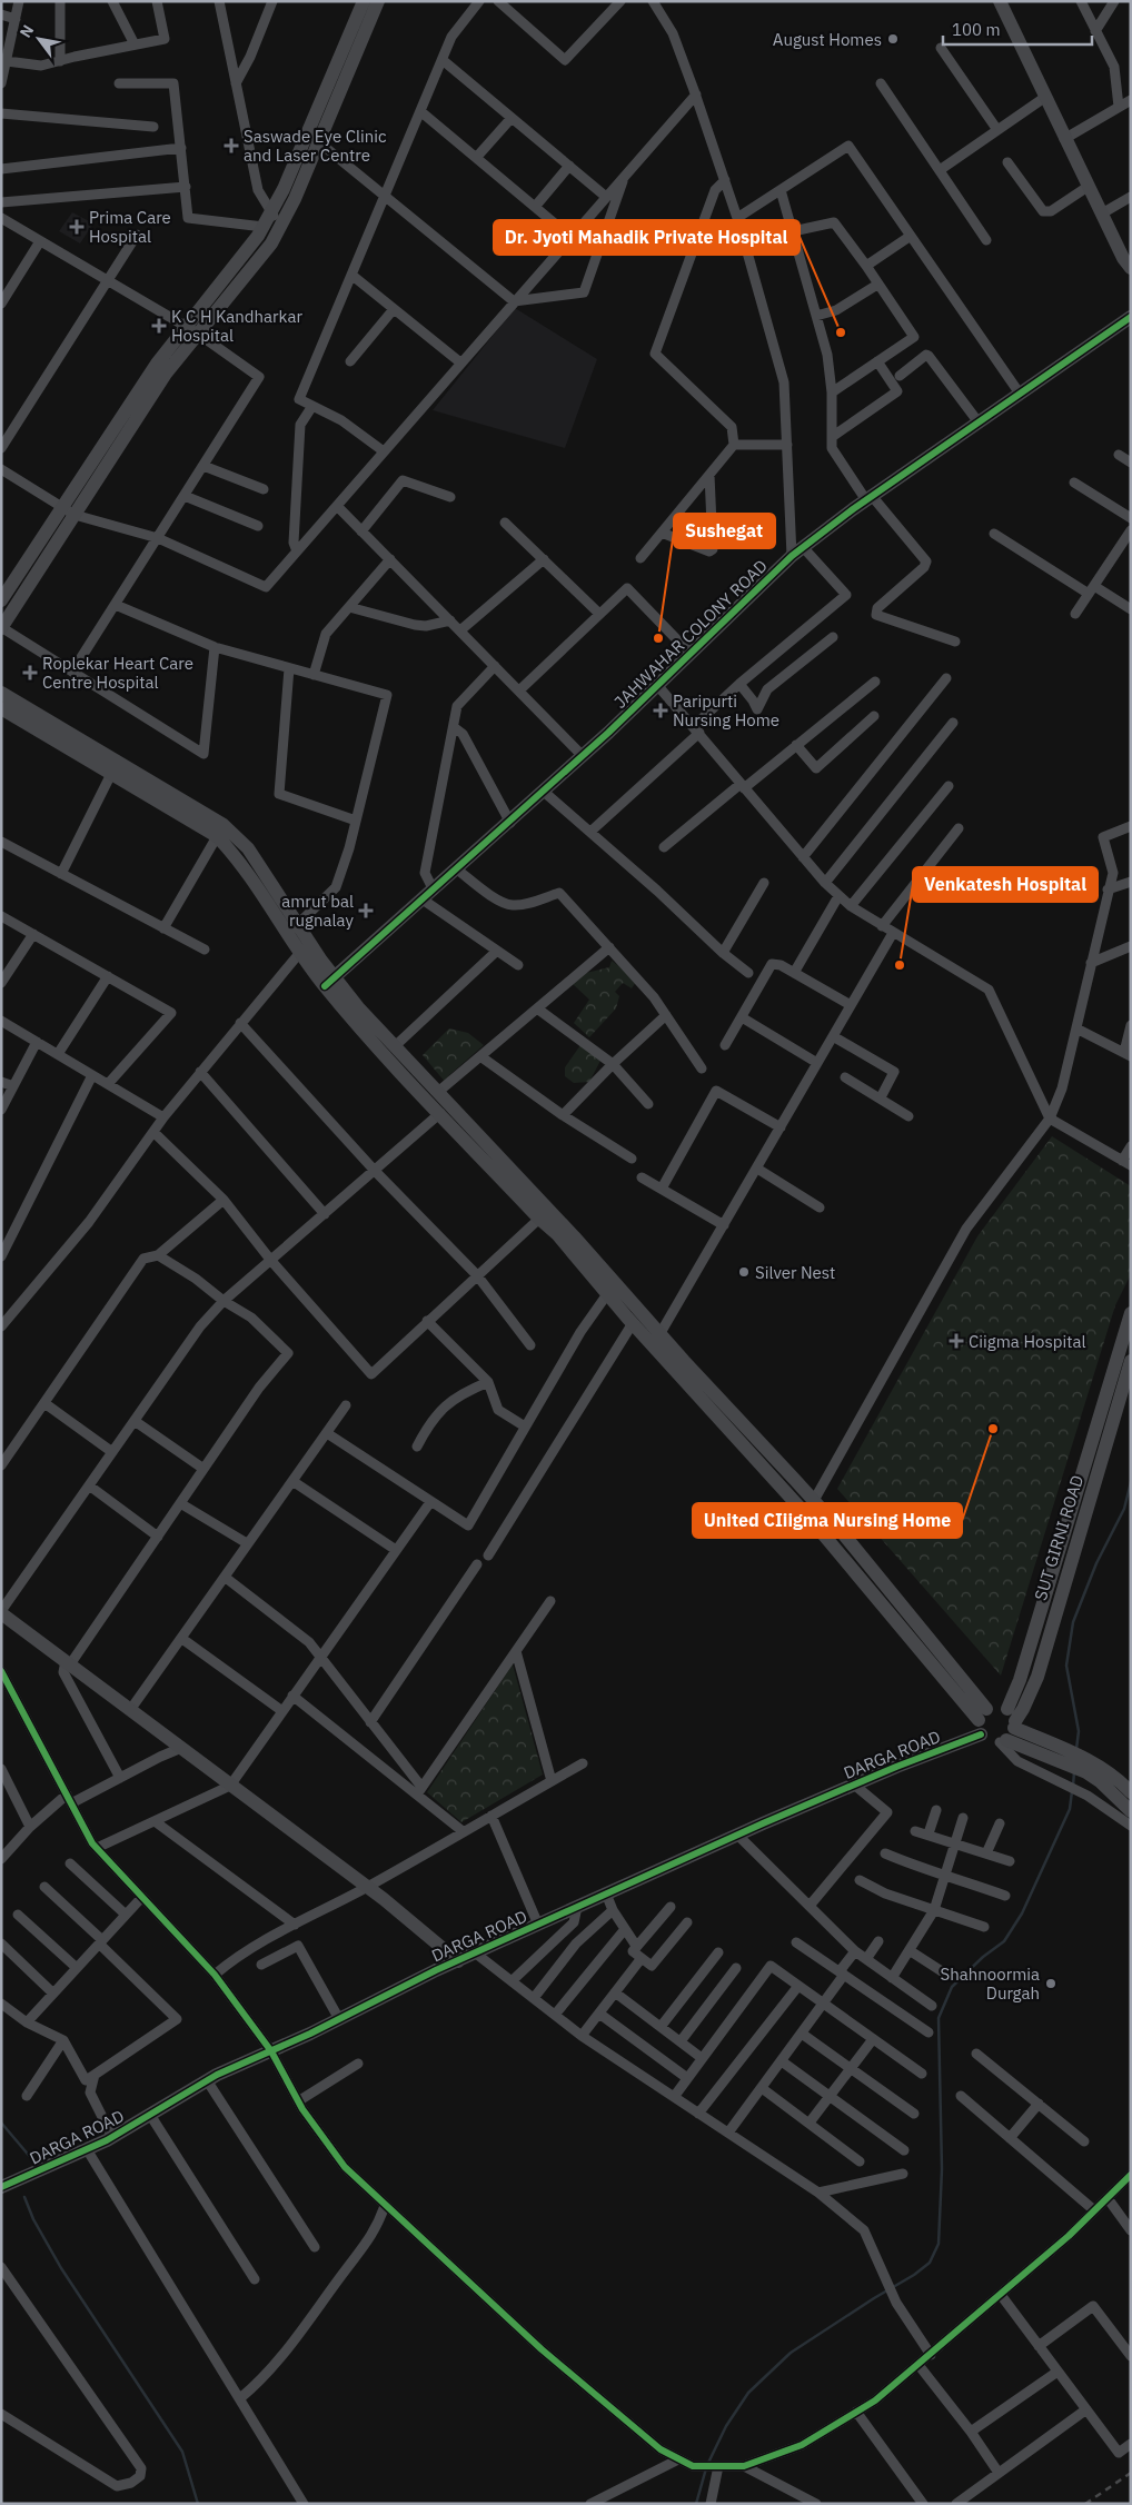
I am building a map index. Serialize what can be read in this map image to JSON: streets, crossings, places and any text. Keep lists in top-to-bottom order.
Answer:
{
  "streets": {
    "street": ["JAHWAHAR COLONY ROAD", "SUT GIRNI ROAD", "DARGA ROAD"]
  },
  "places": {
    "other": [
      "August Homes",
      "Dr. Jyoti Mahadik Private Hospital",
      "Sushegat",
      "Venkatesh Hospital",
      "Silver Nest",
      "United CIiigma Nursing Home",
      "Shahnoormia Durgah"
    ],
    "health": [
      "Saswade Eye Clinic and Laser Centre",
      "Prima Care Hospital",
      "K C H Kandharkar Hospital",
      "Roplekar Heart Care Centre Hospital",
      "Paripurti Nursing Home",
      "amrut bal rugnalay",
      "Ciigma Hospital"
    ]
  },
  "scale_bar": "100 m",
  "north": "top left"
}
